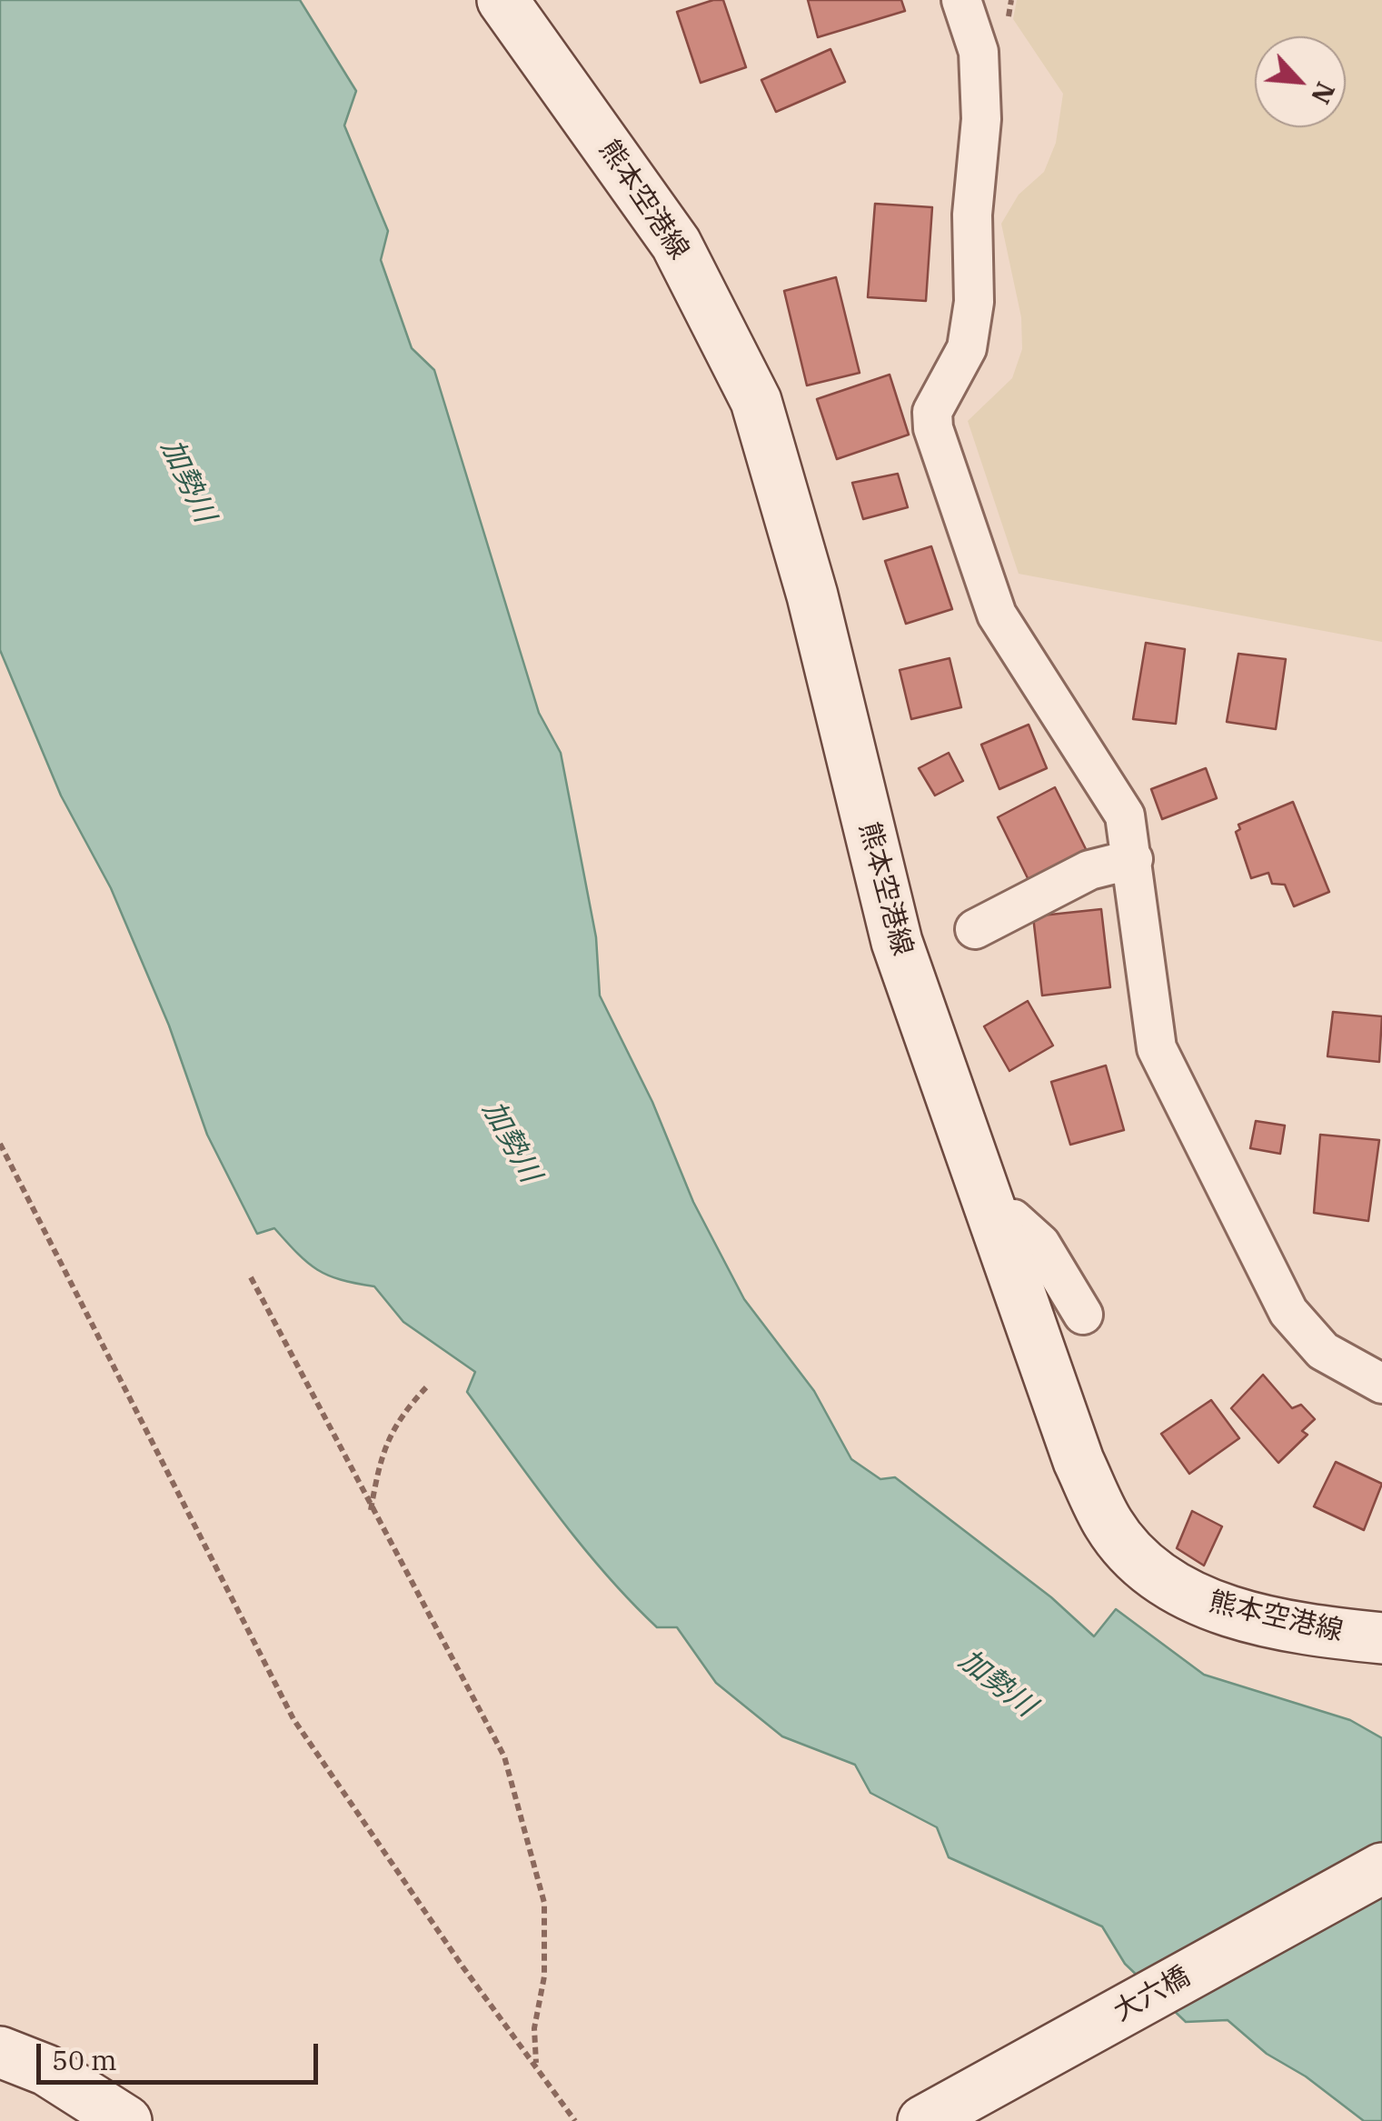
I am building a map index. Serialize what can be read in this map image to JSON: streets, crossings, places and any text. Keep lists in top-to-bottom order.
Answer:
{
  "streets": {
    "main road": ["熊本空港線", "大六橋"]
  },
  "water": ["加勢川"],
  "scale_bar": "50 m",
  "north": "bottom right"
}
